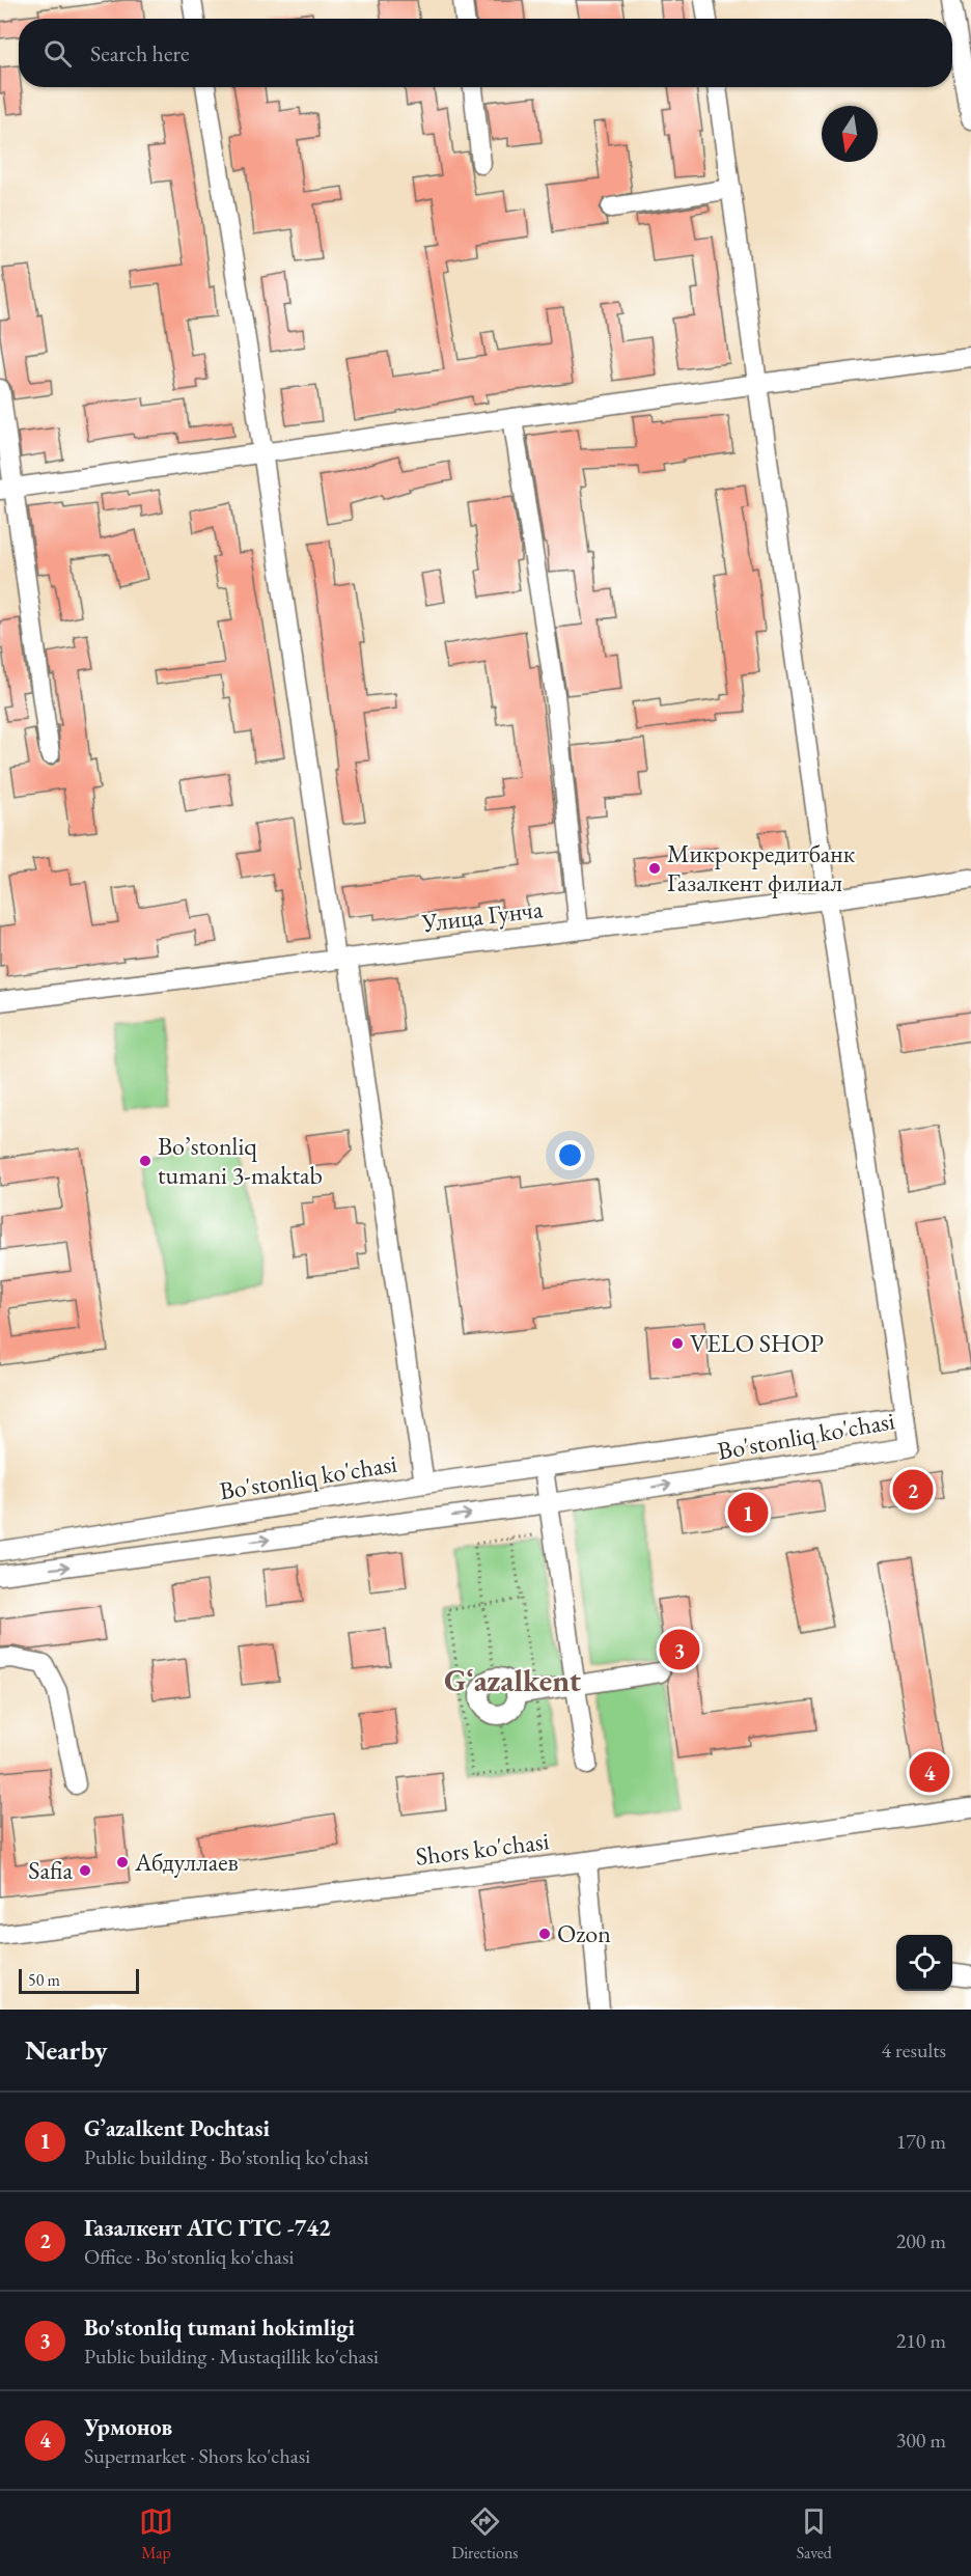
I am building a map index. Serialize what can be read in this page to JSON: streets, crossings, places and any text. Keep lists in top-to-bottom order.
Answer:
{
  "streets": {
    "street": ["Улица Гунча", "Bo'stonliq ko'chasi", "Shors ko'chasi"]
  },
  "districts": ["Gʻazalkent"],
  "places": [
    "Микрокредитбанк Газалкент филиал",
    "Bo’stonliq tumani 3-maktab",
    "VELO SHOP",
    "Абдуллаев",
    "Safia",
    "Ozon"
  ],
  "scale_bar": "50 m",
  "north": "bottom",
  "page": {
    "search": "Search here",
    "pins": [
      "2",
      "1",
      "3",
      "4"
    ],
    "scale": "50 m",
    "heading": ["Nearby", "4 results"],
    "list": [
      {
        "mark": "1",
        "name": "Gʼazalkent Pochtasi",
        "note": "Public building · Bo'stonliq ko'chasi",
        "value": "170 m"
      },
      {
        "mark": "2",
        "name": "Газалкент АТС ГТС -742",
        "note": "Office · Bo'stonliq ko'chasi",
        "value": "200 m"
      },
      {
        "mark": "3",
        "name": "Bo'stonliq tumani hokimligi",
        "note": "Public building · Mustaqillik ko'chasi",
        "value": "210 m"
      },
      {
        "mark": "4",
        "name": "Урмонов",
        "note": "Supermarket · Shors ko'chasi",
        "value": "300 m"
      }
    ],
    "nav": ["Map", "Directions", "Saved"]
  }
}
